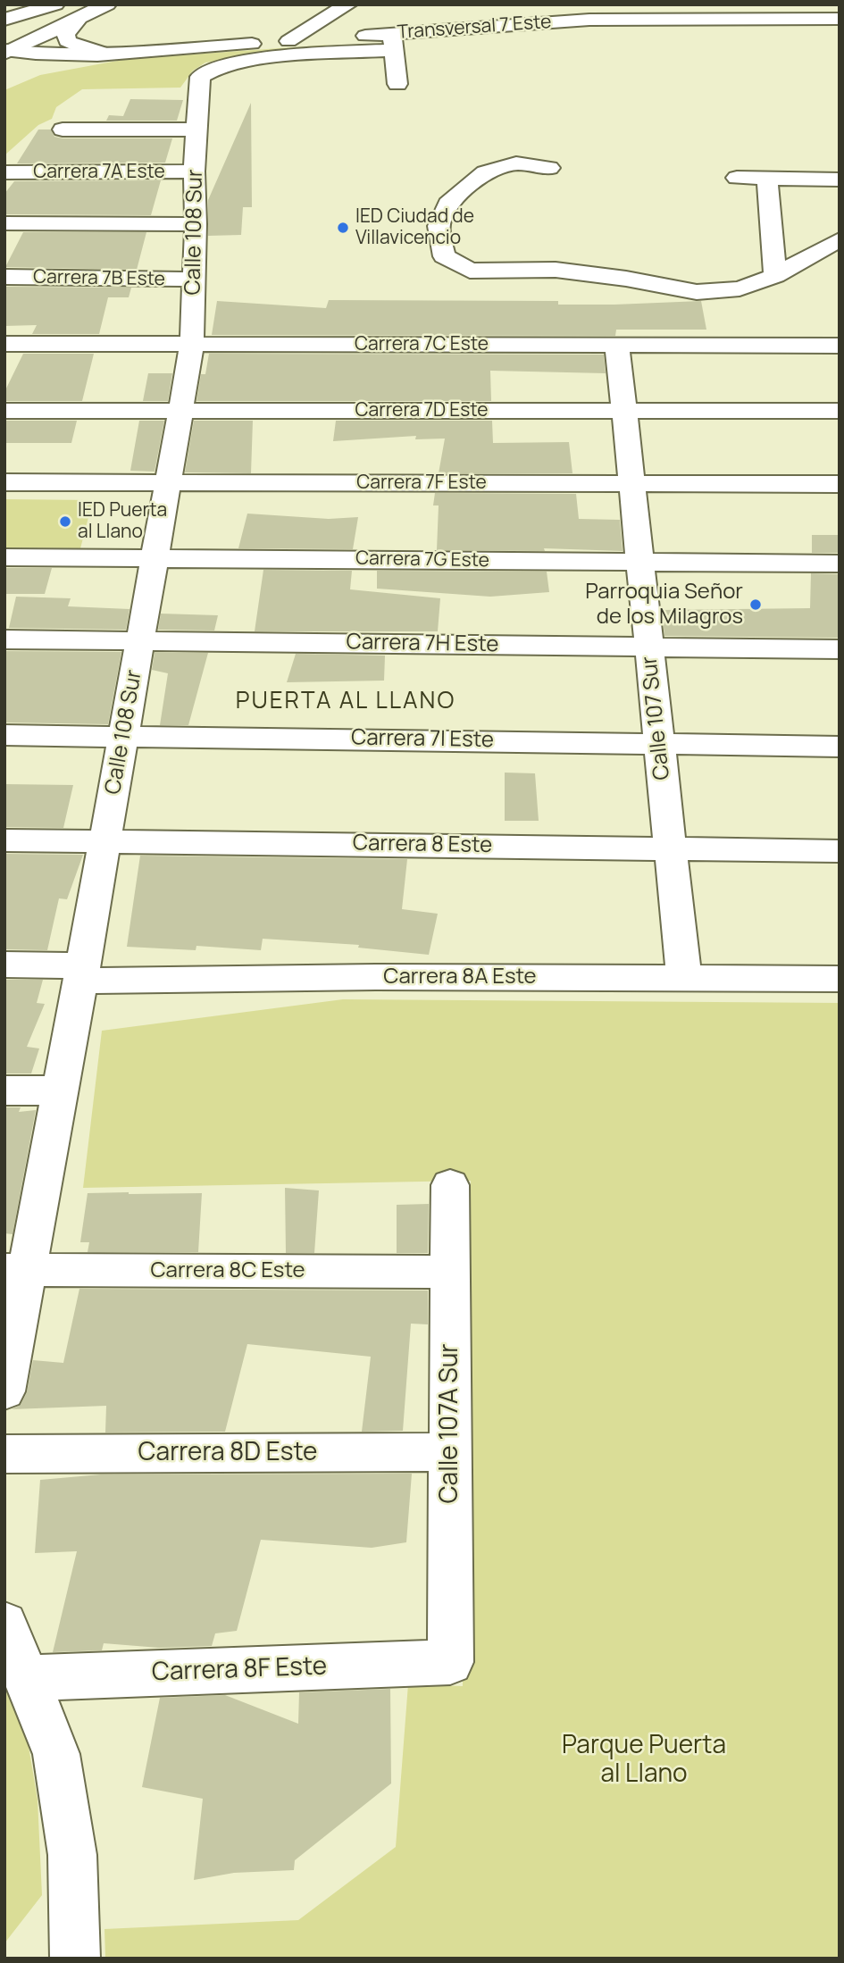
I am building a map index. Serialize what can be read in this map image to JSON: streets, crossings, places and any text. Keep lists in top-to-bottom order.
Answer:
{
  "streets": {
    "main road": [
      "Transversal 7 Este",
      "Carrera 7A Este",
      "Calle 108 Sur",
      "Carrera 7B Este",
      "Carrera 7C Este",
      "Carrera 7D Este",
      "Carrera 7F Este",
      "Carrera 7G Este",
      "Carrera 7H Este",
      "Calle 107 Sur",
      "Carrera 7I Este",
      "Carrera 8 Este",
      "Carrera 8A Este",
      "Carrera 8C Este",
      "Calle 107A Sur",
      "Carrera 8D Este",
      "Carrera 8F Este"
    ]
  },
  "crossings": [
    ["Transversal 7 Este", "Calle 108 Sur"],
    ["Carrera 7A Este", "Calle 108 Sur"],
    ["Calle 108 Sur", "Carrera 7B Este"],
    ["Calle 108 Sur", "Carrera 7C Este"],
    ["Calle 108 Sur", "Carrera 7D Este"],
    ["Calle 108 Sur", "Carrera 7F Este"],
    ["Calle 108 Sur", "Carrera 7G Este"],
    ["Calle 108 Sur", "Carrera 7H Este"],
    ["Calle 108 Sur", "Carrera 7I Este"],
    ["Calle 108 Sur", "Carrera 8 Este"],
    ["Calle 108 Sur", "Carrera 8A Este"],
    ["Calle 108 Sur", "Carrera 8C Este"],
    ["Carrera 7C Este", "Calle 107 Sur"],
    ["Carrera 7D Este", "Calle 107 Sur"],
    ["Carrera 7F Este", "Calle 107 Sur"],
    ["Carrera 7G Este", "Calle 107 Sur"],
    ["Carrera 7H Este", "Calle 107 Sur"],
    ["Calle 107 Sur", "Carrera 7I Este"],
    ["Calle 107 Sur", "Carrera 8 Este"],
    ["Calle 107 Sur", "Carrera 8A Este"],
    ["Carrera 8C Este", "Calle 107A Sur"],
    ["Calle 107A Sur", "Carrera 8D Este"],
    ["Calle 107A Sur", "Carrera 8F Este"]
  ],
  "districts": ["PUERTA AL LLANO"],
  "parks": ["Parque Puerta al Llano"],
  "places": ["IED Ciudad de Villavicencio", "IED Puerta al Llano", "Parroquia Señor de los Milagros"]
}
